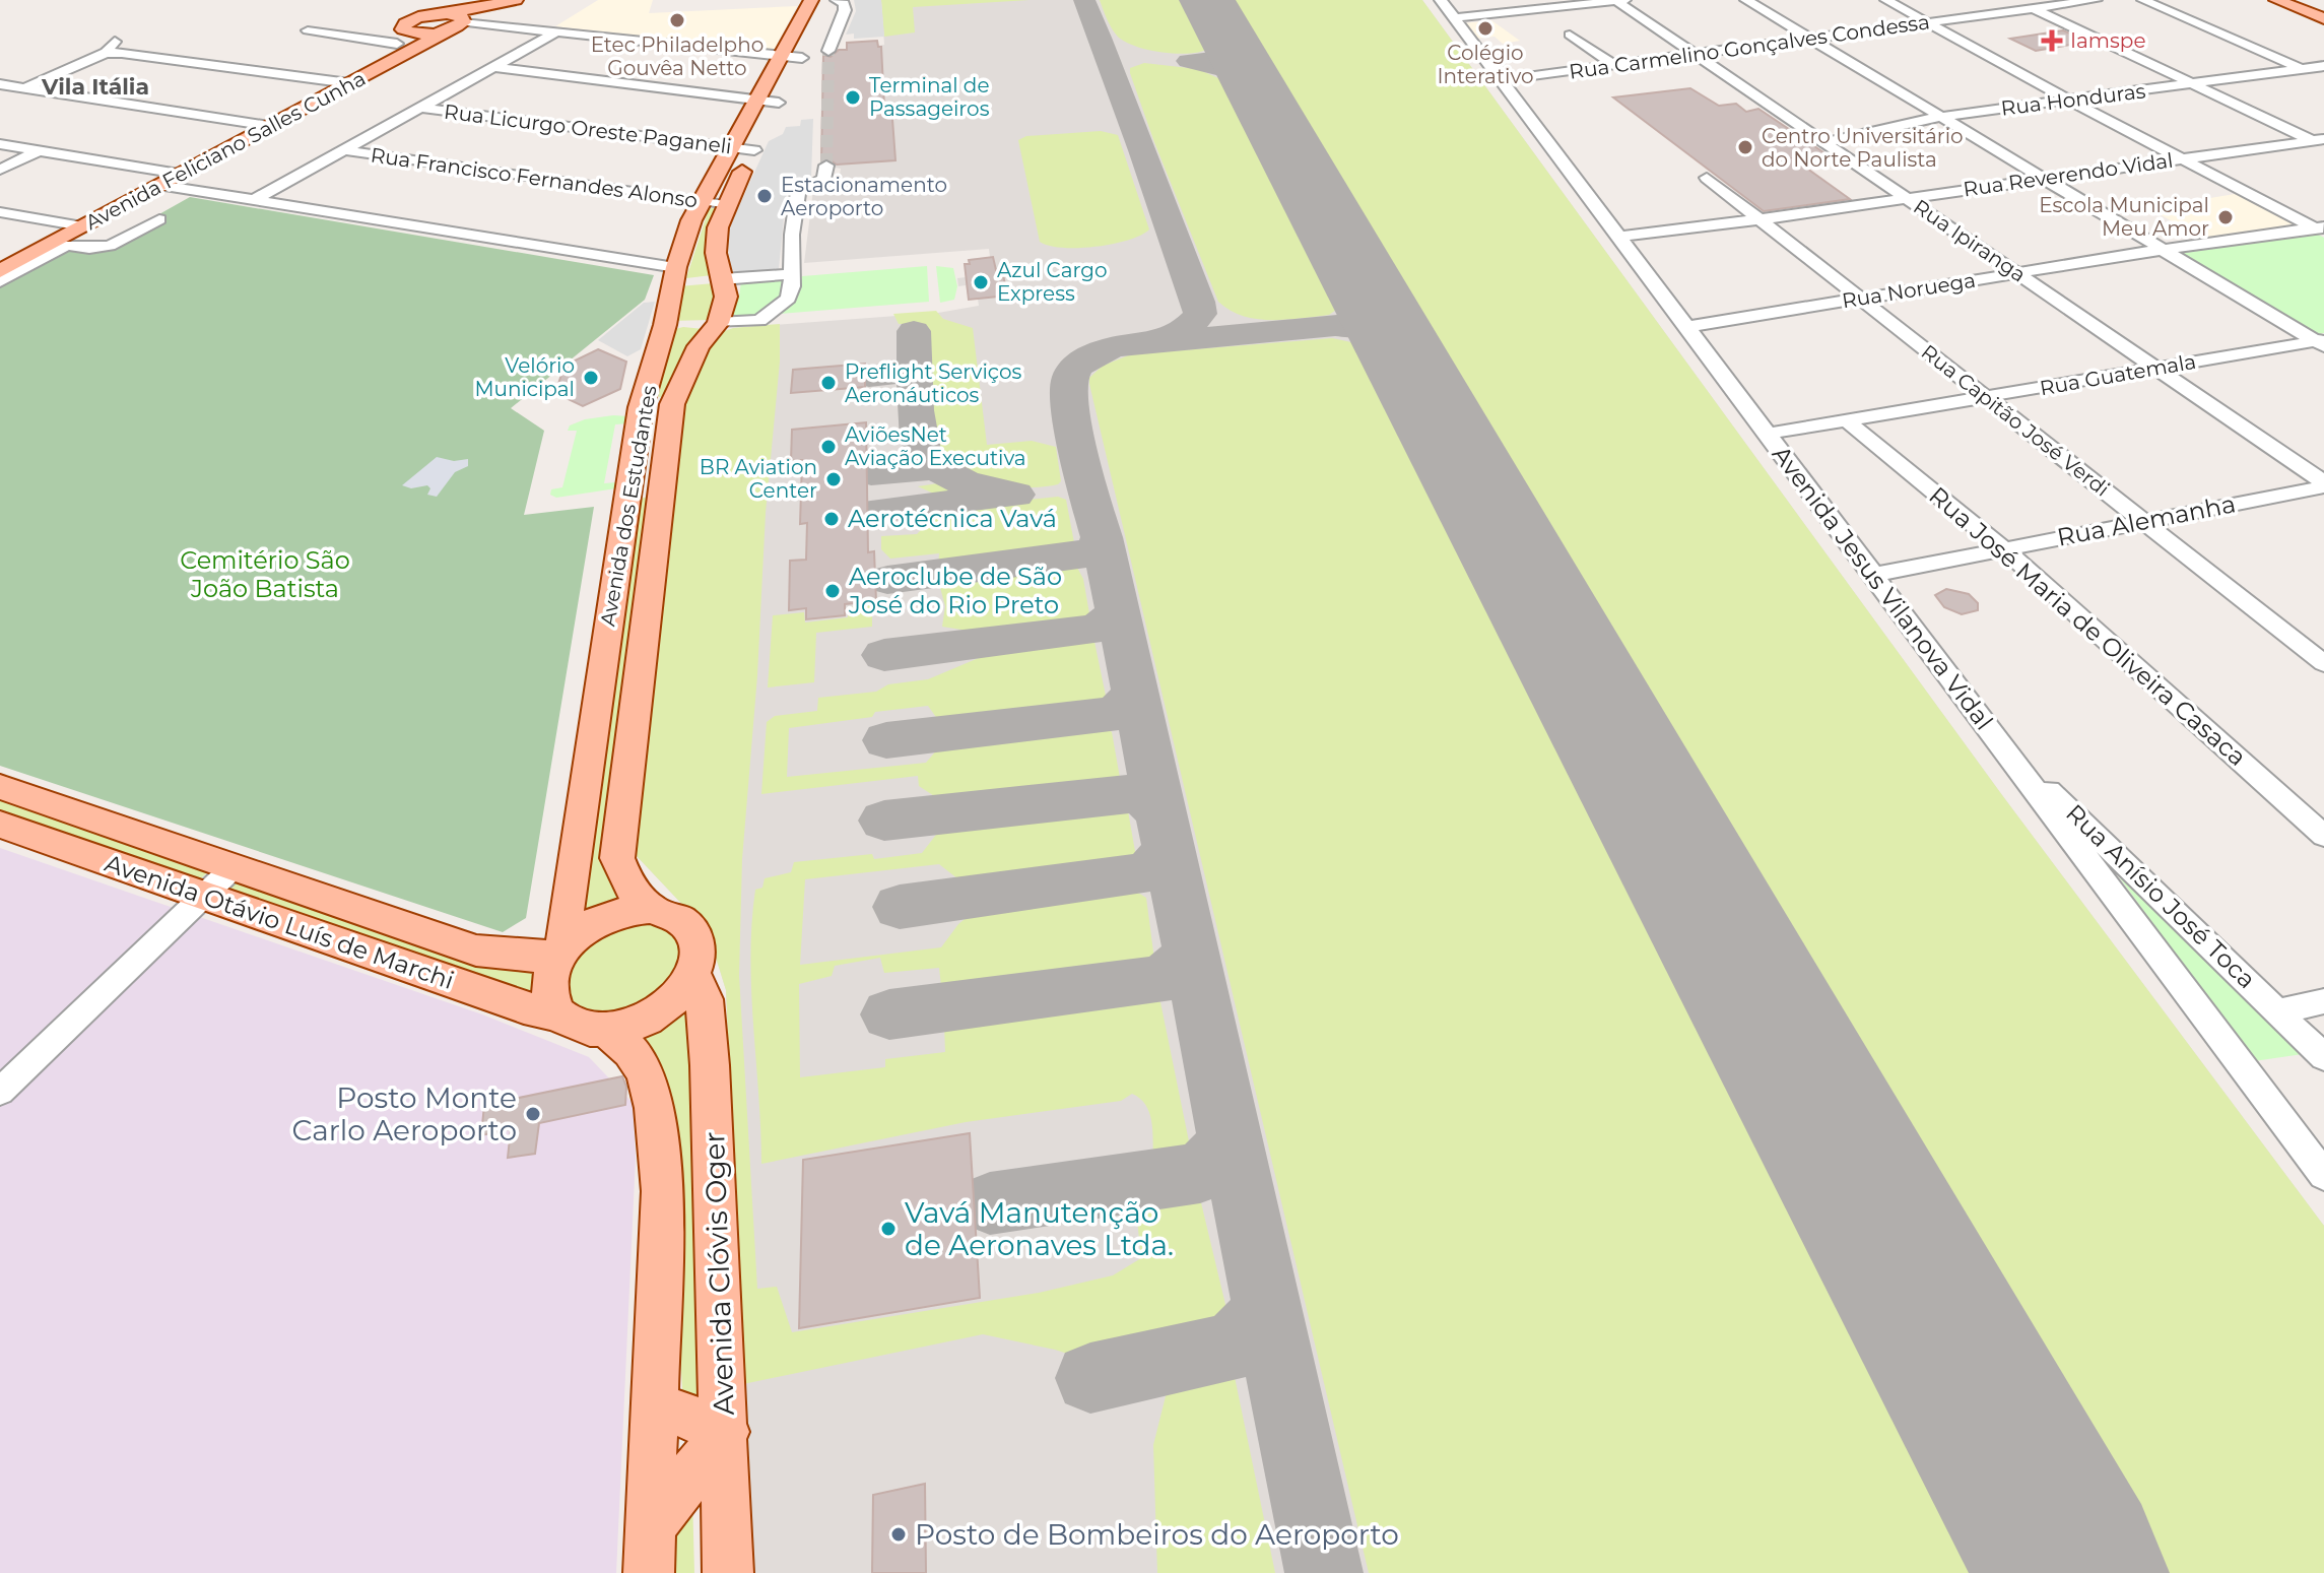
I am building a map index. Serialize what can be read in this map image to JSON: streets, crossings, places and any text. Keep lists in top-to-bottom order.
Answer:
{
  "streets": {
    "main road": [
      "Avenida Feliciano Salles Cunha",
      "Avenida dos Estudantes",
      "Avenida Otávio Luís de Marchi",
      "Avenida Clóvis Oger"
    ],
    "street": [
      "Rua Carmelino Gonçalves Condessa",
      "Rua Honduras",
      "Rua Licurgo Oreste Paganeli",
      "Rua Reverendo Vidal",
      "Rua Francisco Fernandes Alonso",
      "Rua Ipiranga",
      "Rua Noruega",
      "Rua Guatemala",
      "Rua Capitão José Verdi",
      "Rua Alemanha",
      "Avenida Jesus Vilanova Vidal",
      "Rua José Maria de Oliveira Casaca",
      "Rua Anísio José Toca"
    ]
  },
  "crossings": [
    ["Rua Carmelino Gonçalves Condessa", "Rua Ipiranga"],
    ["Rua Carmelino Gonçalves Condessa", "Avenida Jesus Vilanova Vidal"],
    ["Rua Honduras", "Rua Ipiranga"],
    ["Rua Licurgo Oreste Paganeli", "Avenida dos Estudantes"],
    ["Rua Reverendo Vidal", "Rua Ipiranga"],
    ["Rua Reverendo Vidal", "Rua Capitão José Verdi"],
    ["Rua Reverendo Vidal", "Avenida Jesus Vilanova Vidal"],
    ["Rua Francisco Fernandes Alonso", "Avenida dos Estudantes"],
    ["Rua Ipiranga", "Rua Noruega"],
    ["Rua Ipiranga", "Rua Guatemala"],
    ["Rua Ipiranga", "Rua Alemanha"],
    ["Rua Noruega", "Rua Capitão José Verdi"],
    ["Rua Noruega", "Avenida Jesus Vilanova Vidal"],
    ["Rua Guatemala", "Rua Capitão José Verdi"],
    ["Rua Guatemala", "Avenida Jesus Vilanova Vidal"],
    ["Rua Guatemala", "Rua José Maria de Oliveira Casaca"],
    ["Rua Capitão José Verdi", "Rua Alemanha"],
    ["Avenida dos Estudantes", "Avenida Otávio Luís de Marchi"],
    ["Avenida dos Estudantes", "Avenida Clóvis Oger"],
    ["Rua Alemanha", "Avenida Jesus Vilanova Vidal"],
    ["Rua Alemanha", "Rua José Maria de Oliveira Casaca"],
    ["Avenida Jesus Vilanova Vidal", "Rua Anísio José Toca"],
    ["Avenida Otávio Luís de Marchi", "Avenida Clóvis Oger"]
  ],
  "districts": ["Vila Itália"],
  "parks": ["Cemitério São João Batista"],
  "places": {
    "other": [
      "Etec Philadelpho Gouvêa Netto",
      "Colégio Interativo",
      "Terminal de Passageiros",
      "Centro Universitário do Norte Paulista",
      "Estacionamento Aeroporto",
      "Escola Municipal Meu Amor",
      "Azul Cargo Express",
      "Velório Municipal",
      "Preflight Serviços Aeronáuticos",
      "AviõesNet Aviação Executiva",
      "BR Aviation Center",
      "Aerotécnica Vavá",
      "Aeroclube de São José do Rio Preto",
      "Posto Monte Carlo Aeroporto",
      "Vavá Manutenção de Aeronaves Ltda.",
      "Posto de Bombeiros do Aeroporto"
    ],
    "health": ["Iamspe"]
  }
}
